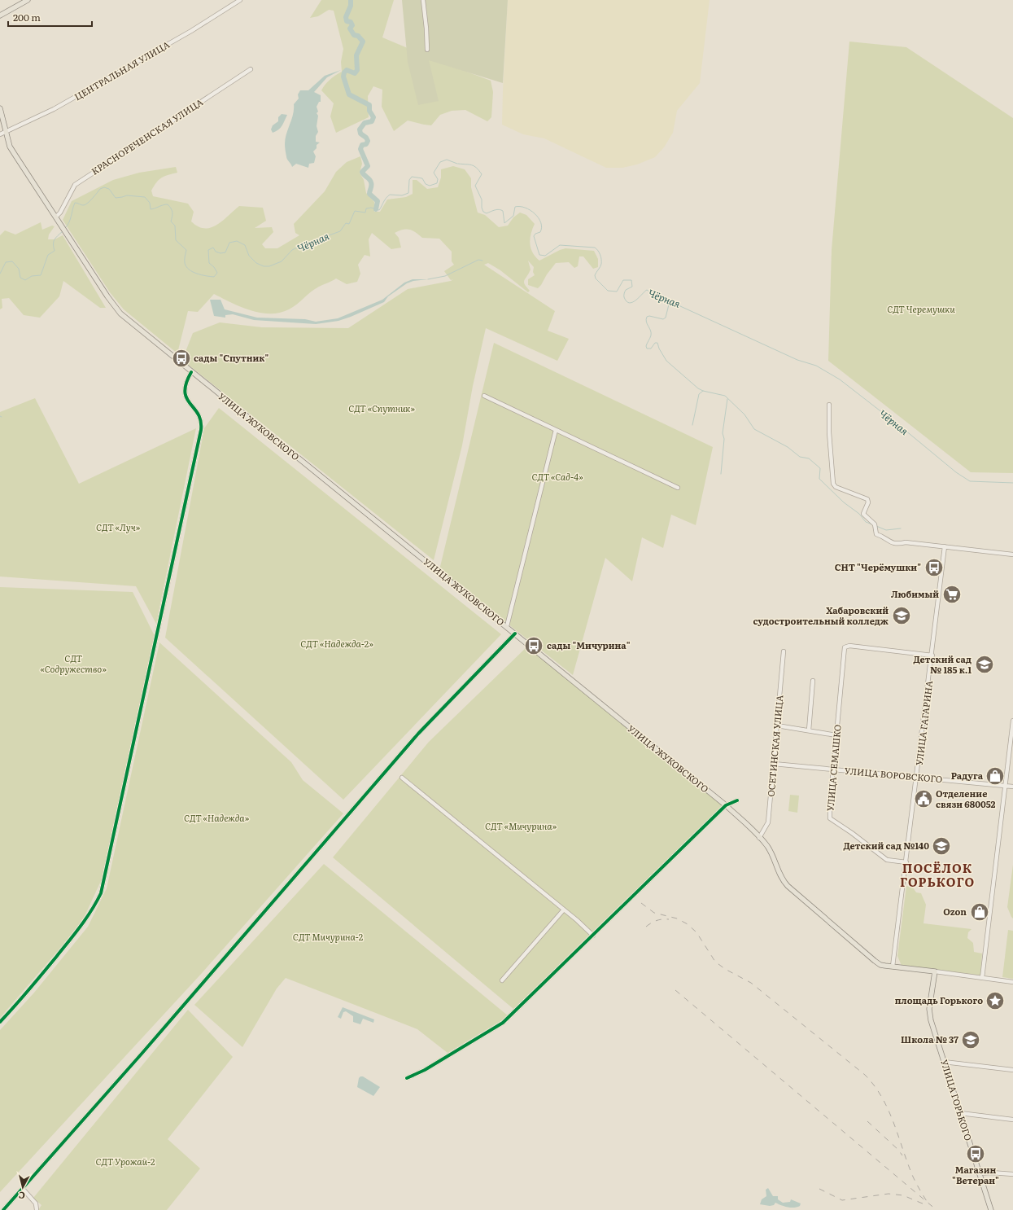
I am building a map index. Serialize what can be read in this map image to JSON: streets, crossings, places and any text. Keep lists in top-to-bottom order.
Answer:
{
  "streets": {
    "main road": ["УЛИЦА ЖУКОВСКОГО", "УЛИЦА ГОРЬКОГО"],
    "street": [
      "ЦЕНТРАЛЬНАЯ УЛИЦА",
      "КРАСНОРЕЧЕНСКАЯ УЛИЦА",
      "УЛИЦА ГАГАРИНА",
      "ОСЕТИНСКАЯ УЛИЦА",
      "УЛИЦА СЕМАШКО",
      "УЛИЦА ВОРОВСКОГО"
    ]
  },
  "crossings": [
    ["ЦЕНТРАЛЬНАЯ УЛИЦА", "УЛИЦА ЖУКОВСКОГО"],
    ["КРАСНОРЕЧЕНСКАЯ УЛИЦА", "УЛИЦА ЖУКОВСКОГО"],
    ["УЛИЦА ЖУКОВСКОГО", "УЛИЦА ГАГАРИНА"],
    ["УЛИЦА ЖУКОВСКОГО", "ОСЕТИНСКАЯ УЛИЦА"],
    ["УЛИЦА ГАГАРИНА", "УЛИЦА СЕМАШКО"],
    ["УЛИЦА ГАГАРИНА", "УЛИЦА ВОРОВСКОГО"],
    ["ОСЕТИНСКАЯ УЛИЦА", "УЛИЦА ВОРОВСКОГО"],
    ["УЛИЦА СЕМАШКО", "УЛИЦА ВОРОВСКОГО"]
  ],
  "districts": ["ПОСЁЛОК ГОРЬКОГО"],
  "water": ["Чёрная"],
  "parks": [
    "СДТ Черемушки",
    "СДТ «Спутник»",
    "СДТ «Сад-4»",
    "СДТ «Луч»",
    "СДТ «Надежда-2»",
    "СДТ «Содружество»",
    "СДТ «Надежда»",
    "СДТ «Мичурина»",
    "СДТ Мичурина-2",
    "СДТ Урожай-2"
  ],
  "places": {
    "bus stop": [
      "сады \"Спутник\"",
      "СНТ \"Черёмушки\"",
      "сады \"Мичурина\"",
      "Магазин \"Ветеран\""
    ],
    "supermarket": ["Любимый"],
    "school or university": [
      "Хабаровский судостроительный колледж",
      "Детский сад № 185 к.1",
      "Детский сад №140",
      "Школа № 37"
    ],
    "shop": ["Радуга", "Ozon"],
    "public building": ["Отделение связи 680052"],
    "place": ["площадь Горького"]
  },
  "scale_bar": "200 m",
  "north": "bottom"
}
